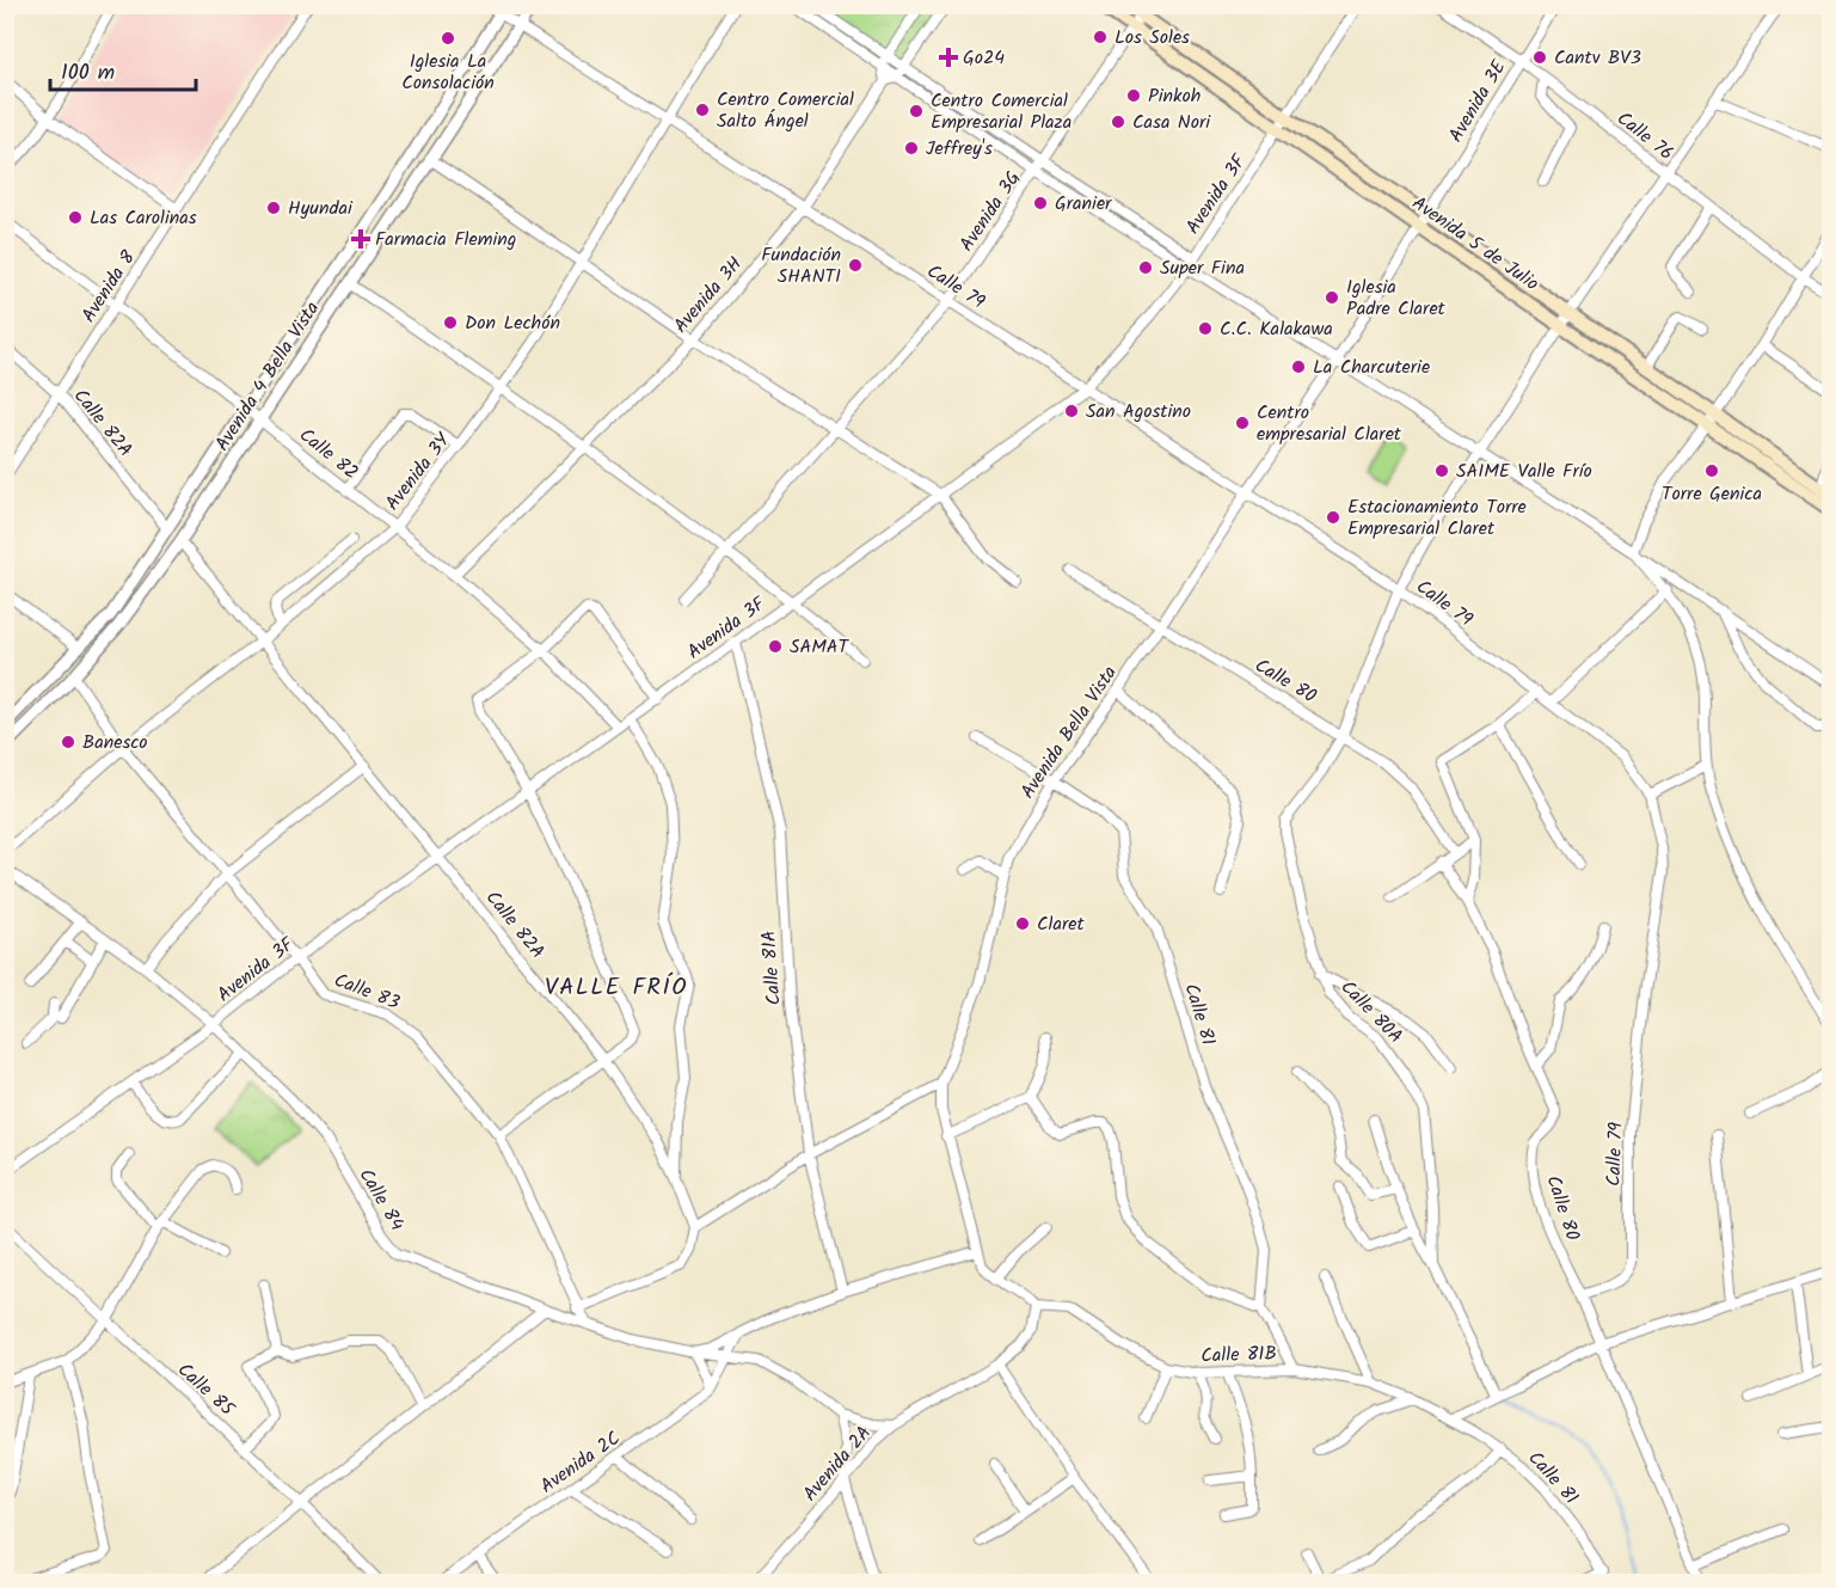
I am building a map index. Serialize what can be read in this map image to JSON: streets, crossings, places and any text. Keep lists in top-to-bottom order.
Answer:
{
  "streets": {
    "main road": ["Avenida 5 de Julio"],
    "street": [
      "Avenida 3E",
      "Calle 76",
      "Avenida 3F",
      "Avenida 3G",
      "Avenida 8",
      "Calle 79",
      "Avenida 3H",
      "Avenida 4 Bella Vista",
      "Calle 82A",
      "Calle 82",
      "Avenida 3Y",
      "Calle 80",
      "Avenida Bella Vista",
      "Calle 81A",
      "Calle 83",
      "Calle 80A",
      "Calle 81",
      "Calle 84",
      "Calle 81B",
      "Calle 85",
      "Avenida 2C",
      "Avenida 2A"
    ]
  },
  "crossings": [
    ["Avenida 3E", "Calle 76"],
    ["Avenida 3E", "Avenida 5 de Julio"],
    ["Avenida 3E", "Avenida Bella Vista"],
    ["Calle 76", "Calle 80A"],
    ["Avenida 3F", "Avenida 5 de Julio"],
    ["Avenida 3F", "Calle 79"],
    ["Avenida 3F", "Calle 82A"],
    ["Avenida 3F", "Calle 82"],
    ["Avenida 3F", "Calle 81A"],
    ["Avenida 3F", "Calle 83"],
    ["Avenida 3F", "Calle 84"],
    ["Avenida 3G", "Avenida 5 de Julio"],
    ["Avenida 3G", "Calle 79"],
    ["Avenida 5 de Julio", "Avenida Bella Vista"],
    ["Avenida 5 de Julio", "Calle 80A"],
    ["Avenida 8", "Calle 82A"],
    ["Avenida 8", "Calle 82"],
    ["Calle 79", "Avenida 3H"],
    ["Calle 79", "Avenida 4 Bella Vista"],
    ["Calle 79", "Avenida 3Y"],
    ["Calle 79", "Calle 80"],
    ["Calle 79", "Avenida Bella Vista"],
    ["Calle 79", "Calle 80A"],
    ["Avenida 3H", "Calle 82"],
    ["Avenida 4 Bella Vista", "Calle 82A"],
    ["Avenida 4 Bella Vista", "Calle 82"],
    ["Avenida 4 Bella Vista", "Calle 83"],
    ["Calle 82A", "Avenida 3Y"],
    ["Calle 82", "Avenida 3Y"],
    ["Avenida 3Y", "Calle 83"],
    ["Calle 80", "Avenida Bella Vista"],
    ["Calle 80", "Calle 80A"],
    ["Avenida Bella Vista", "Calle 81"],
    ["Avenida Bella Vista", "Calle 81B"],
    ["Avenida Bella Vista", "Avenida 2A"],
    ["Calle 83", "Calle 84"],
    ["Calle 81", "Calle 81B"],
    ["Calle 84", "Avenida 2C"],
    ["Calle 84", "Avenida 2A"],
    ["Calle 81B", "Avenida 2A"]
  ],
  "districts": ["VALLE FRÍO"],
  "places": {
    "other": [
      "Los Soles",
      "Iglesia La Consolación",
      "Cantv BV3",
      "Pinkoh",
      "Centro Comercial Salto Ángel",
      "Centro Comercial Empresarial Plaza",
      "Casa Nori",
      "Jeffrey's",
      "Granier",
      "Hyundai",
      "Las Carolinas",
      "Fundación SHANTI",
      "Super Fina",
      "Iglesia Padre Claret",
      "Don Lechón",
      "C.C. Kalakawa",
      "La Charcuterie",
      "San Agostino",
      "Centro empresarial Claret",
      "SAIME Valle Frío",
      "Torre Genica",
      "Estacionamiento Torre Empresarial Claret",
      "SAMAT",
      "Banesco",
      "Claret"
    ],
    "health": ["Go24", "Farmacia Fleming"]
  },
  "scale_bar": "100 m"
}
